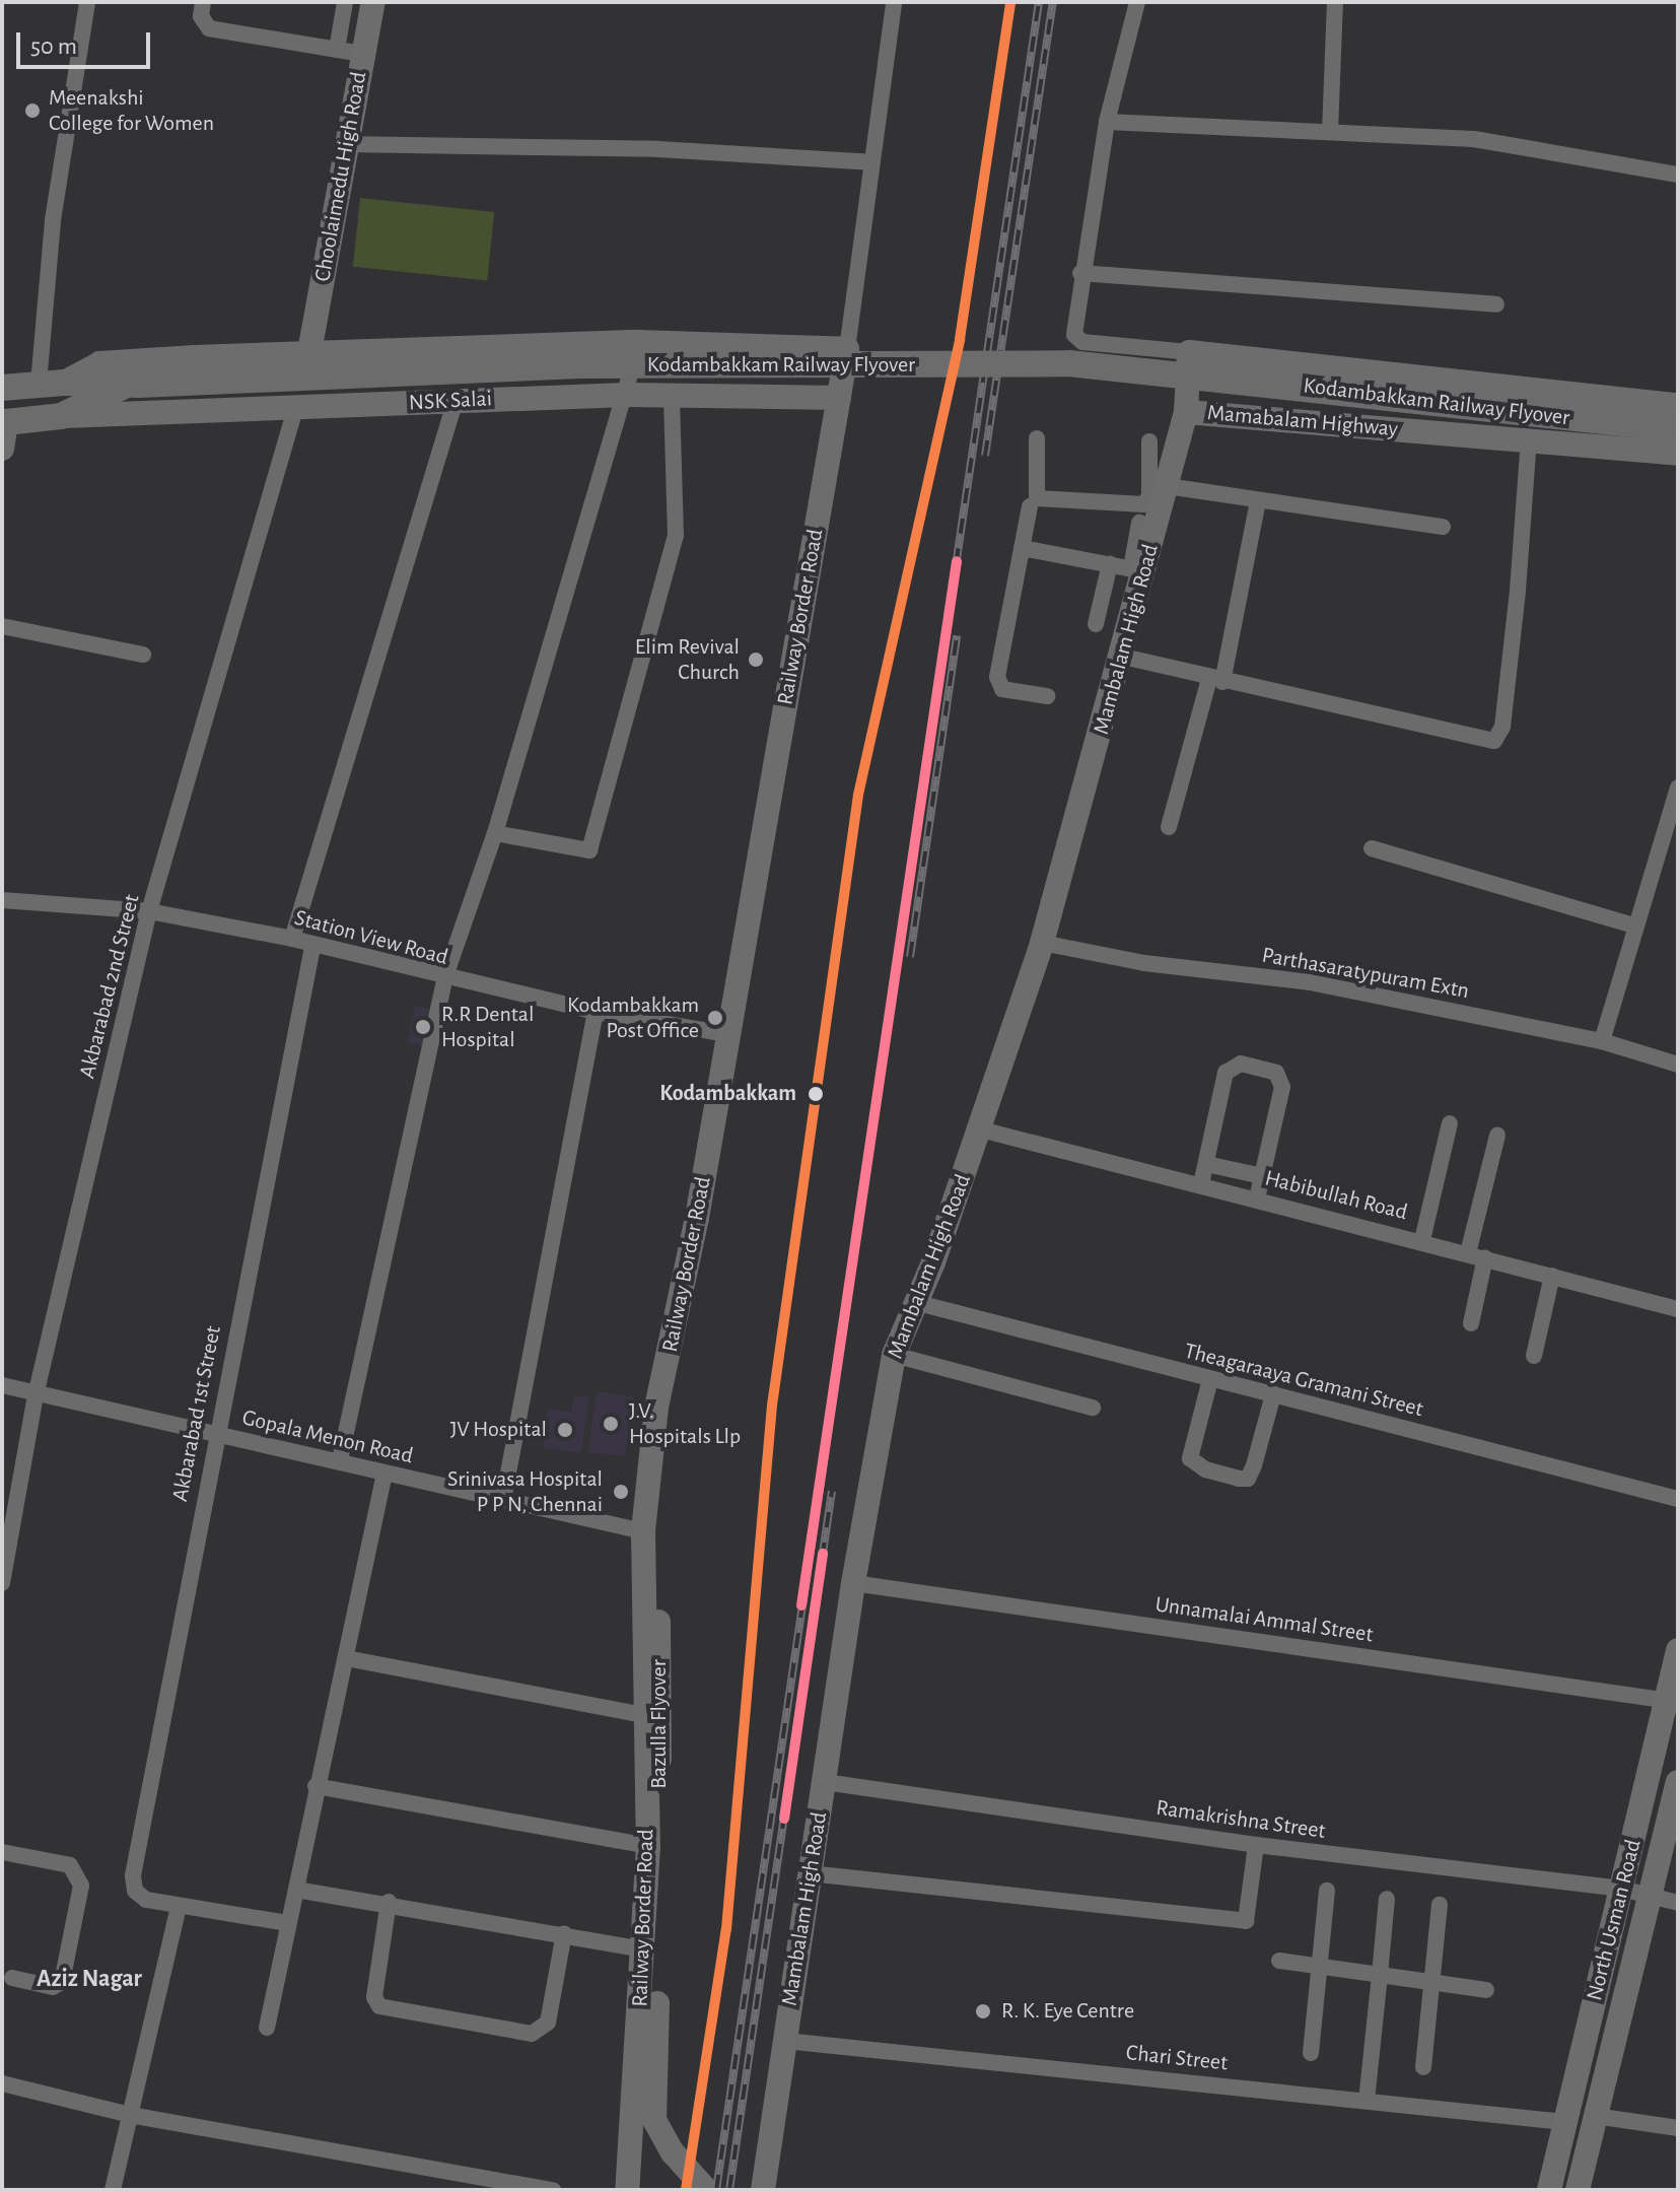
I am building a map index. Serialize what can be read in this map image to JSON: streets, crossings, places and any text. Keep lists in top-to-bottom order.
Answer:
{
  "streets": {
    "main road": ["Kodambakkam Railway Flyover"],
    "street": [
      "Choolaimedu High Road",
      "NSK Salai",
      "Mamabalam Highway",
      "Railway Border Road",
      "Mambalam High Road",
      "Station View Road",
      "Parthasaratypuram Extn",
      "Akbarabad 2nd Street",
      "Habibullah Road",
      "Theagaraaya Gramani Street",
      "Akbarabad 1st Street",
      "Gopala Menon Road",
      "Unnamalai Ammal Street",
      "Bazulla Flyover",
      "Ramakrishna Street",
      "North Usman Road",
      "Chari Street"
    ]
  },
  "crossings": [
    ["Kodambakkam Railway Flyover", "NSK Salai"],
    ["NSK Salai", "Railway Border Road"],
    ["NSK Salai", "Akbarabad 2nd Street"],
    ["Mamabalam Highway", "Mambalam High Road"],
    ["Railway Border Road", "Station View Road"],
    ["Railway Border Road", "Gopala Menon Road"],
    ["Railway Border Road", "Bazulla Flyover"],
    ["Mambalam High Road", "Parthasaratypuram Extn"],
    ["Mambalam High Road", "Habibullah Road"],
    ["Mambalam High Road", "Theagaraaya Gramani Street"],
    ["Mambalam High Road", "Unnamalai Ammal Street"],
    ["Mambalam High Road", "Ramakrishna Street"],
    ["Mambalam High Road", "Chari Street"],
    ["Station View Road", "Akbarabad 2nd Street"],
    ["Station View Road", "Akbarabad 1st Street"],
    ["Akbarabad 2nd Street", "Gopala Menon Road"],
    ["Akbarabad 1st Street", "Gopala Menon Road"],
    ["Unnamalai Ammal Street", "North Usman Road"],
    ["Ramakrishna Street", "North Usman Road"],
    ["North Usman Road", "Chari Street"]
  ],
  "districts": ["Aziz Nagar"],
  "places": [
    "Meenakshi College for Women",
    "Elim Revival Church",
    "Kodambakkam Post Office",
    "R.R Dental Hospital",
    "Kodambakkam",
    "J.V. Hospitals Llp",
    "JV Hospital",
    "Srinivasa Hospital P P N, Chennai",
    "R. K. Eye Centre"
  ],
  "scale_bar": "50 m"
}
